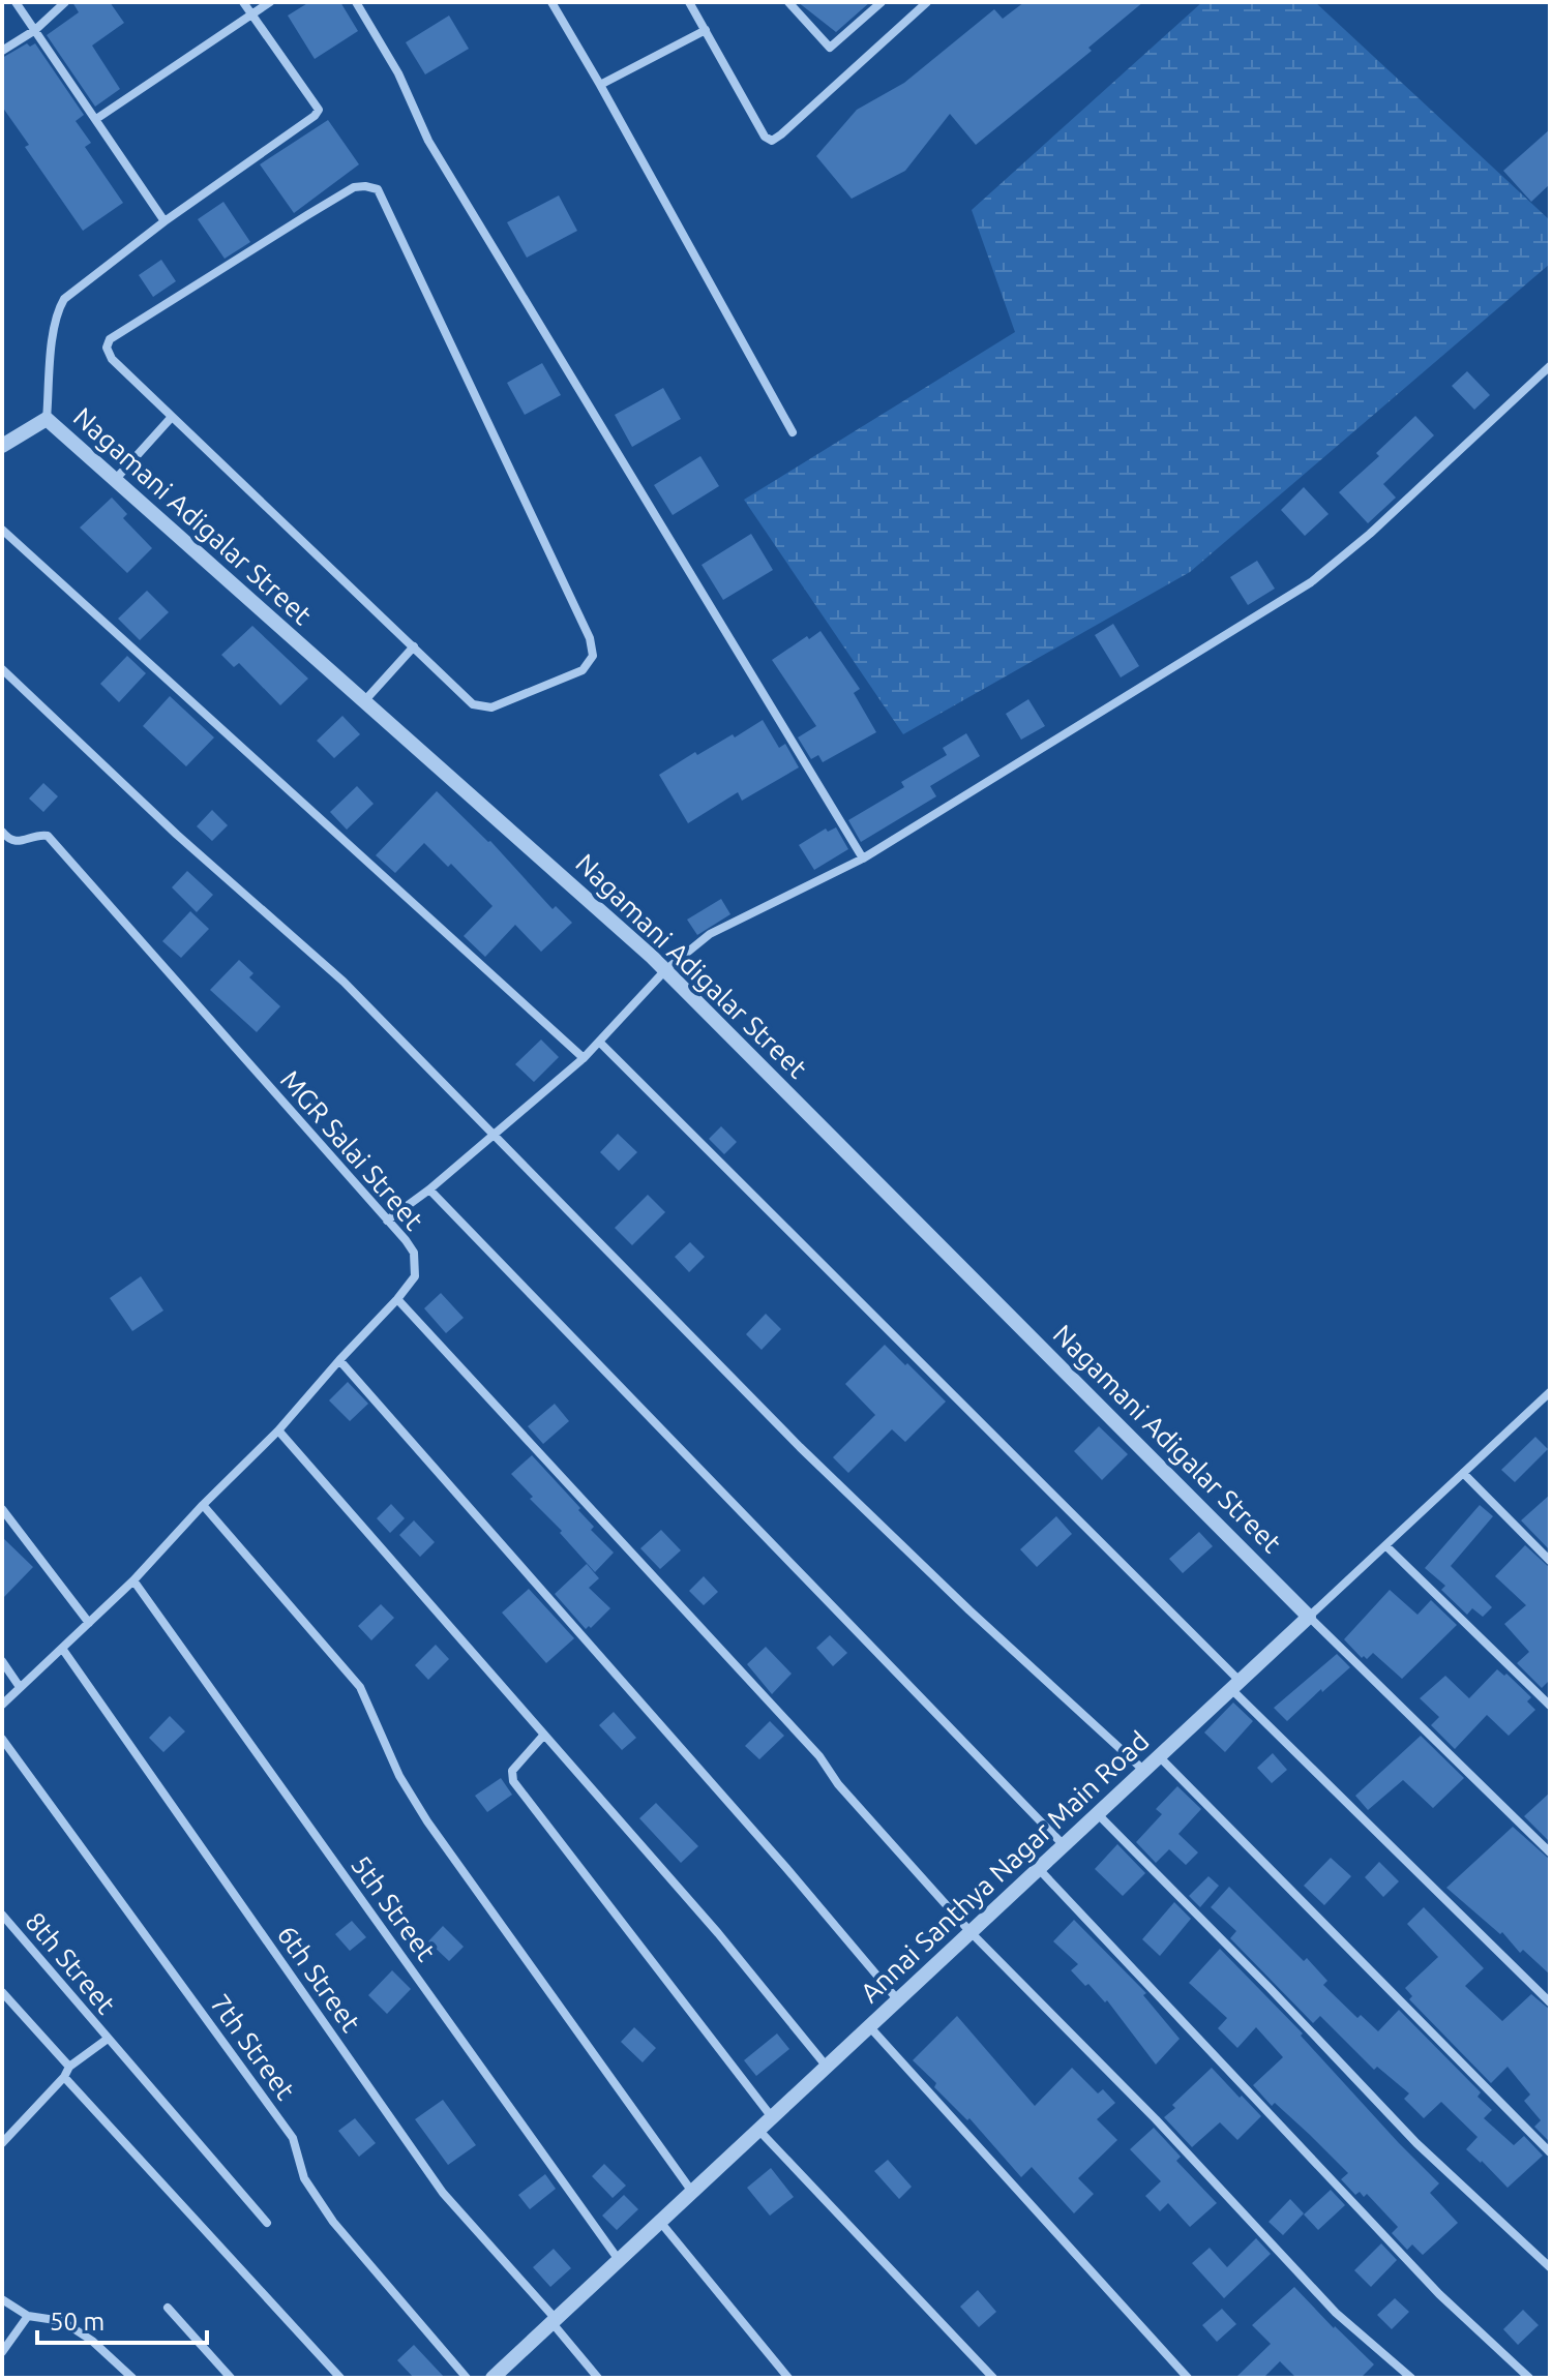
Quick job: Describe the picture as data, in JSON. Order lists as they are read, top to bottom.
{
  "streets": {
    "street": [
      "Nagamani Adigalar Street",
      "MGR Salai Street",
      "Annai Santhya Nagar Main Road",
      "5th Street",
      "8th Street",
      "6th Street",
      "7th Street"
    ]
  },
  "crossings": [
    ["Nagamani Adigalar Street", "Annai Santhya Nagar Main Road"],
    ["MGR Salai Street", "5th Street"],
    ["MGR Salai Street", "6th Street"],
    ["Annai Santhya Nagar Main Road", "5th Street"],
    ["Annai Santhya Nagar Main Road", "6th Street"]
  ],
  "scale_bar": "50 m"
}
